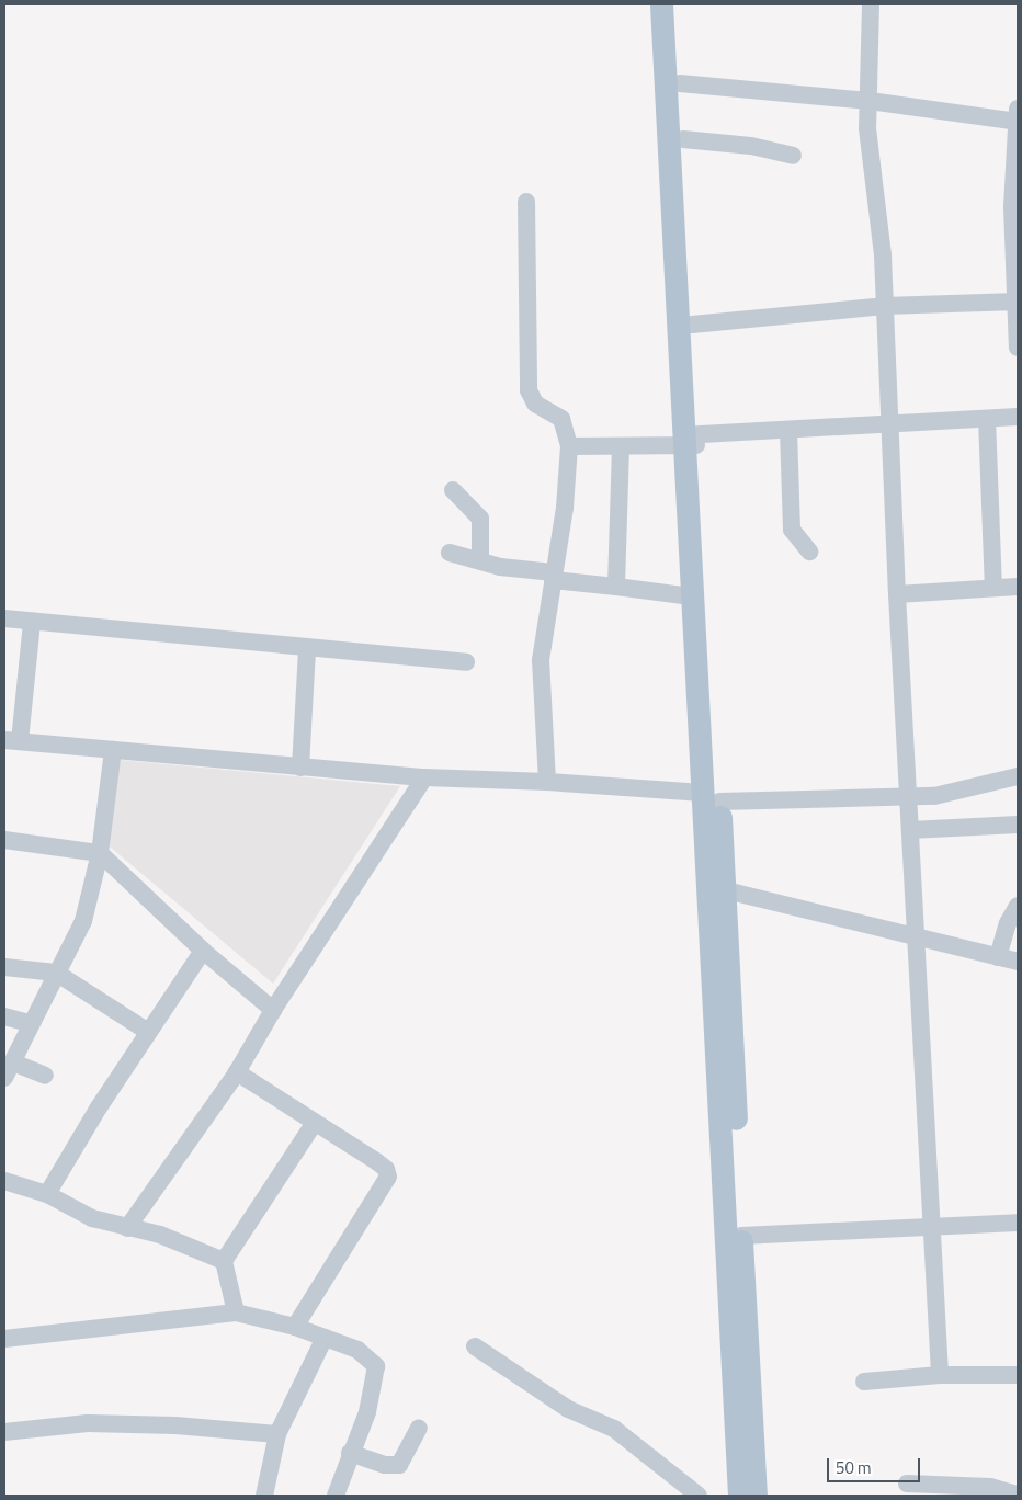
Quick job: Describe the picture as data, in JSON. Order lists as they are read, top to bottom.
{
  "scale_bar": "50 m"
}
